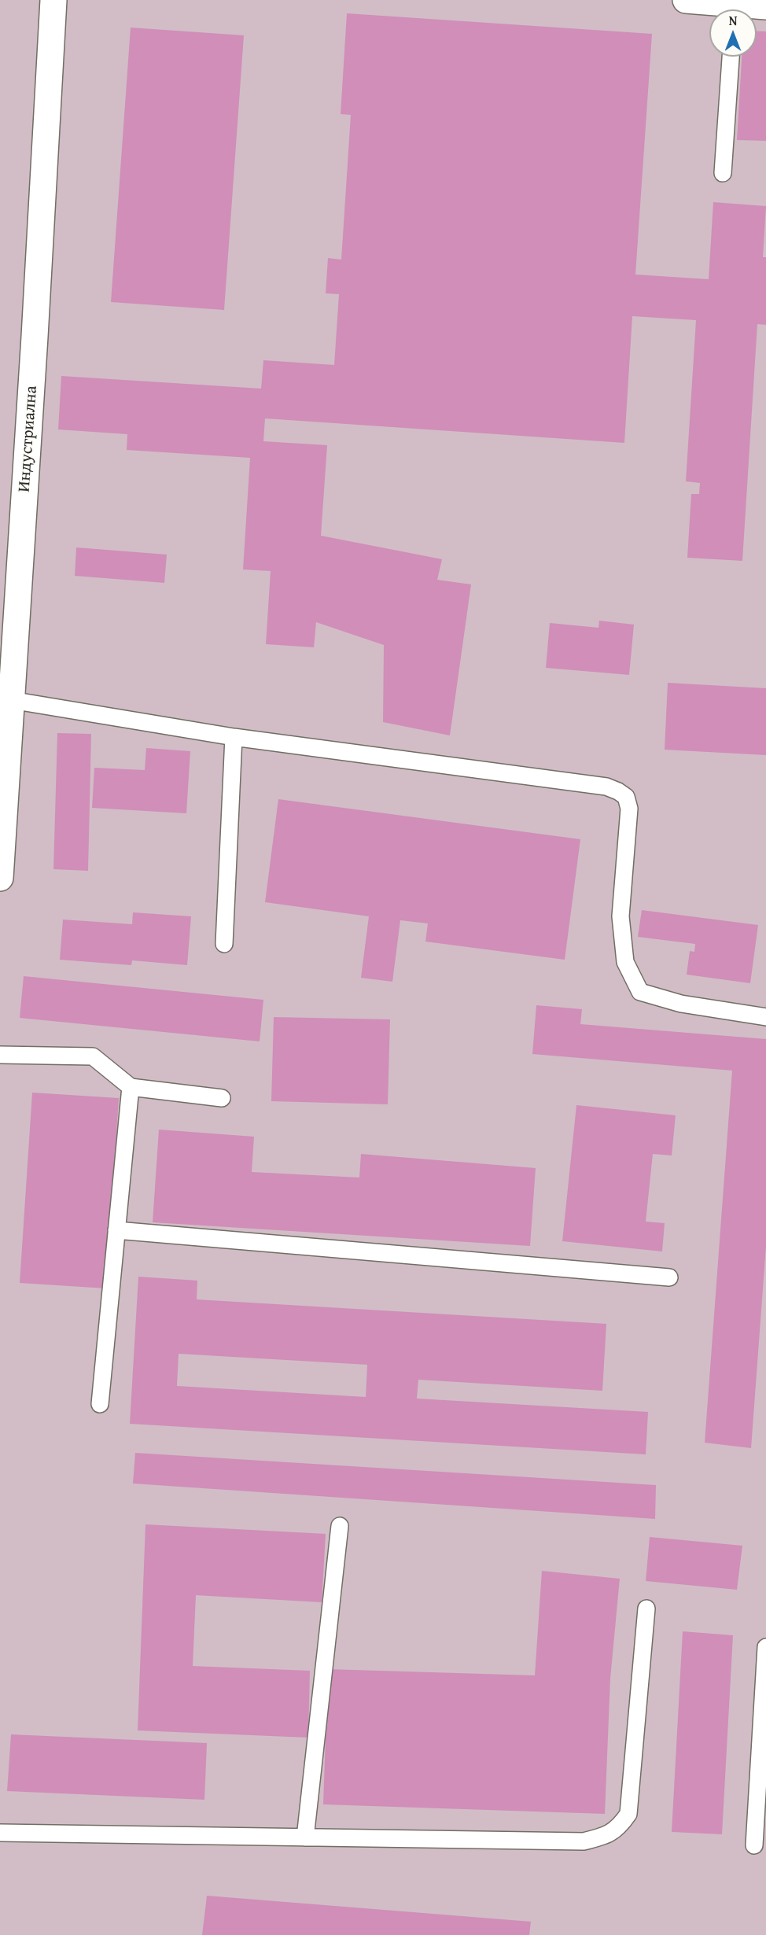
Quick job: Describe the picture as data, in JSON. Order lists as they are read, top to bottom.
{
  "streets": {
    "street": ["Индустриална"]
  },
  "north": "top"
}
